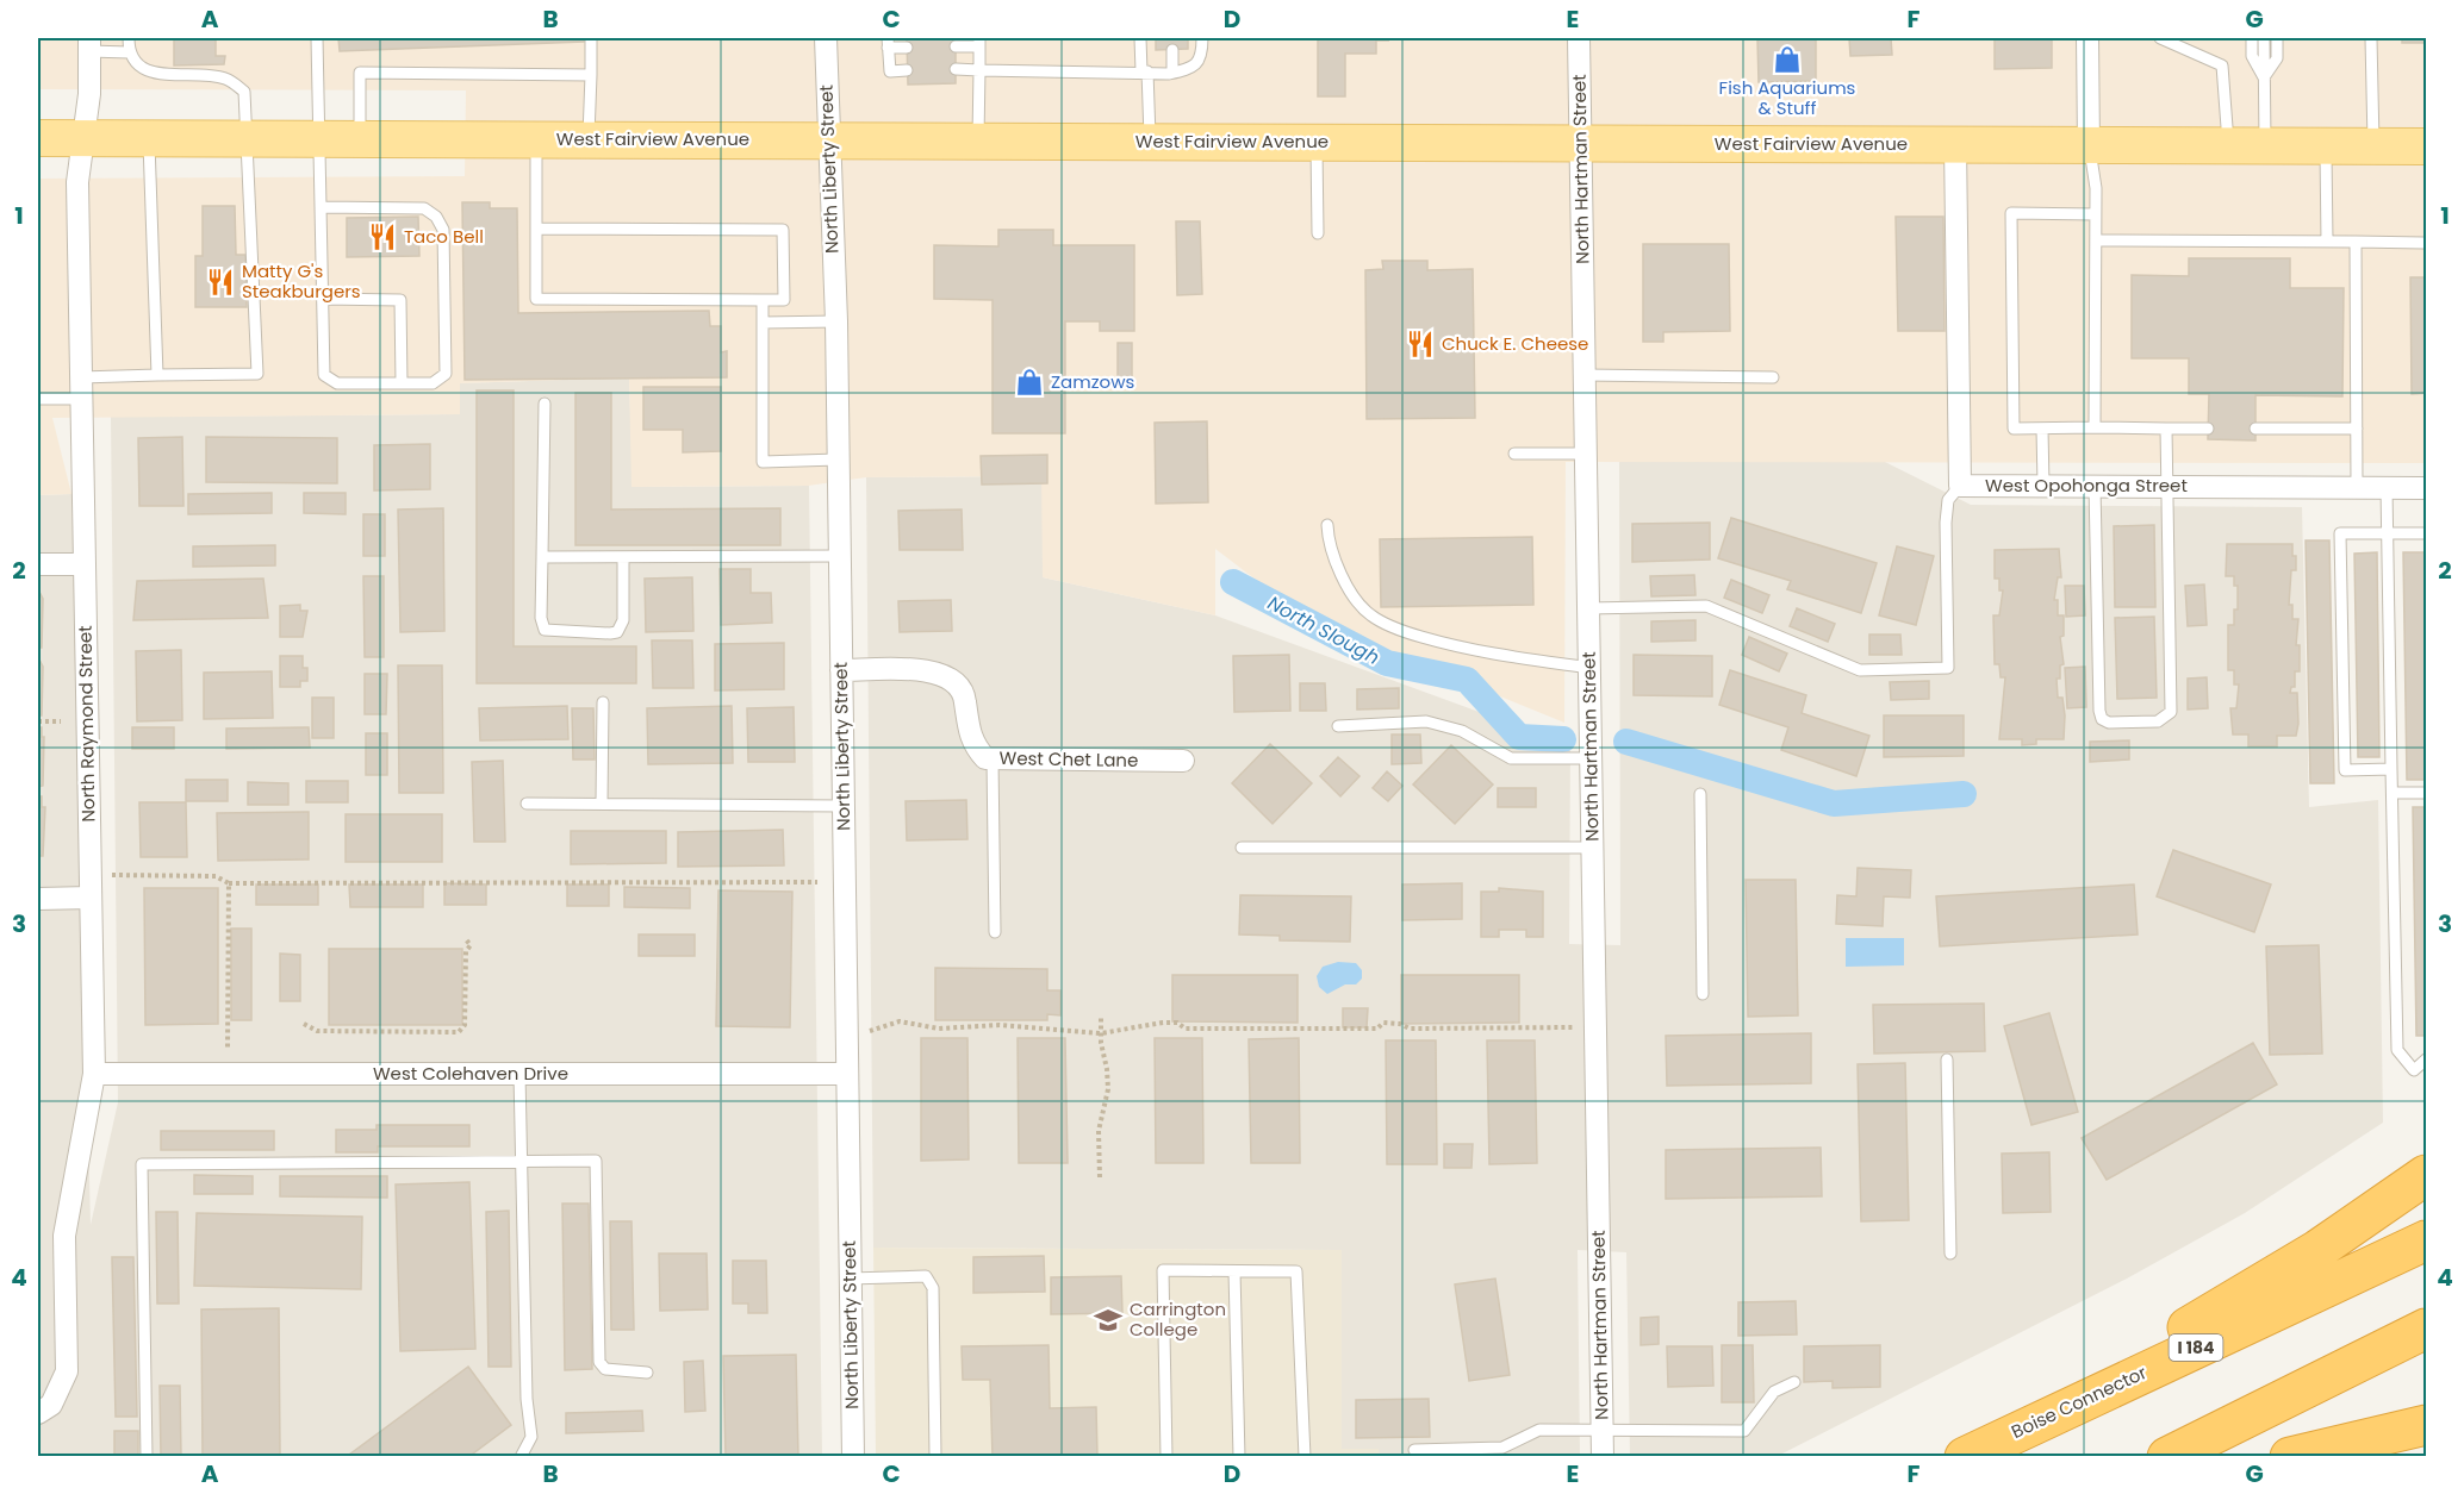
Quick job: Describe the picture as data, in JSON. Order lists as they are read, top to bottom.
{
  "streets": {
    "highway": ["I 184", "Boise Connector"],
    "main road": ["West Fairview Avenue"],
    "street": [
      "North Liberty Street",
      "North Hartman Street",
      "West Opohonga Street",
      "North Raymond Street",
      "West Chet Lane",
      "West Colehaven Drive"
    ]
  },
  "crossings": [
    ["West Fairview Avenue", "North Liberty Street"],
    ["West Fairview Avenue", "North Hartman Street"],
    ["West Fairview Avenue", "West Opohonga Street"],
    ["West Fairview Avenue", "North Raymond Street"],
    ["North Liberty Street", "West Chet Lane"],
    ["North Liberty Street", "West Colehaven Drive"],
    ["North Raymond Street", "West Colehaven Drive"]
  ],
  "water": ["North Slough"],
  "places": {
    "shop": ["Fish Aquariums & Stuff", "Zamzows"],
    "restaurant": ["Taco Bell", "Matty G's Steakburgers", "Chuck E. Cheese"],
    "school or university": ["Carrington College"]
  },
  "grid": {
    "columns": [
      "A",
      "B",
      "C",
      "D",
      "E",
      "F",
      "G"
    ],
    "rows": [
      "1",
      "2",
      "3",
      "4"
    ]
  }
}
